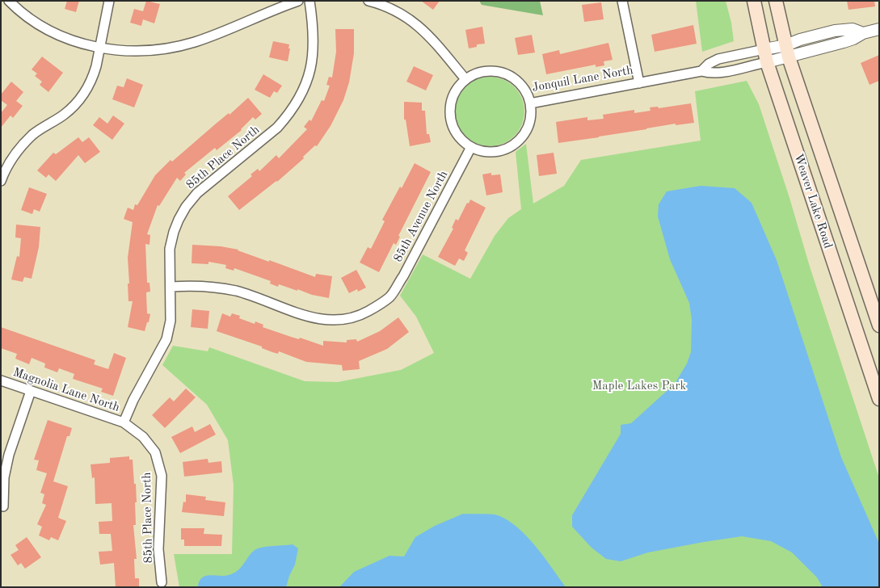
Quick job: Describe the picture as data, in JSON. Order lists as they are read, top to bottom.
{
  "streets": {
    "main road": ["Weaver Lake Road"],
    "street": [
      "Jonquil Lane North",
      "85th Place North",
      "85th Avenue North",
      "Magnolia Lane North"
    ]
  },
  "crossings": [
    ["Jonquil Lane North", "Weaver Lake Road"],
    ["Jonquil Lane North", "85th Avenue North"],
    ["85th Place North", "85th Avenue North"],
    ["85th Place North", "Magnolia Lane North"]
  ],
  "parks": ["Maple Lakes Park"]
}
